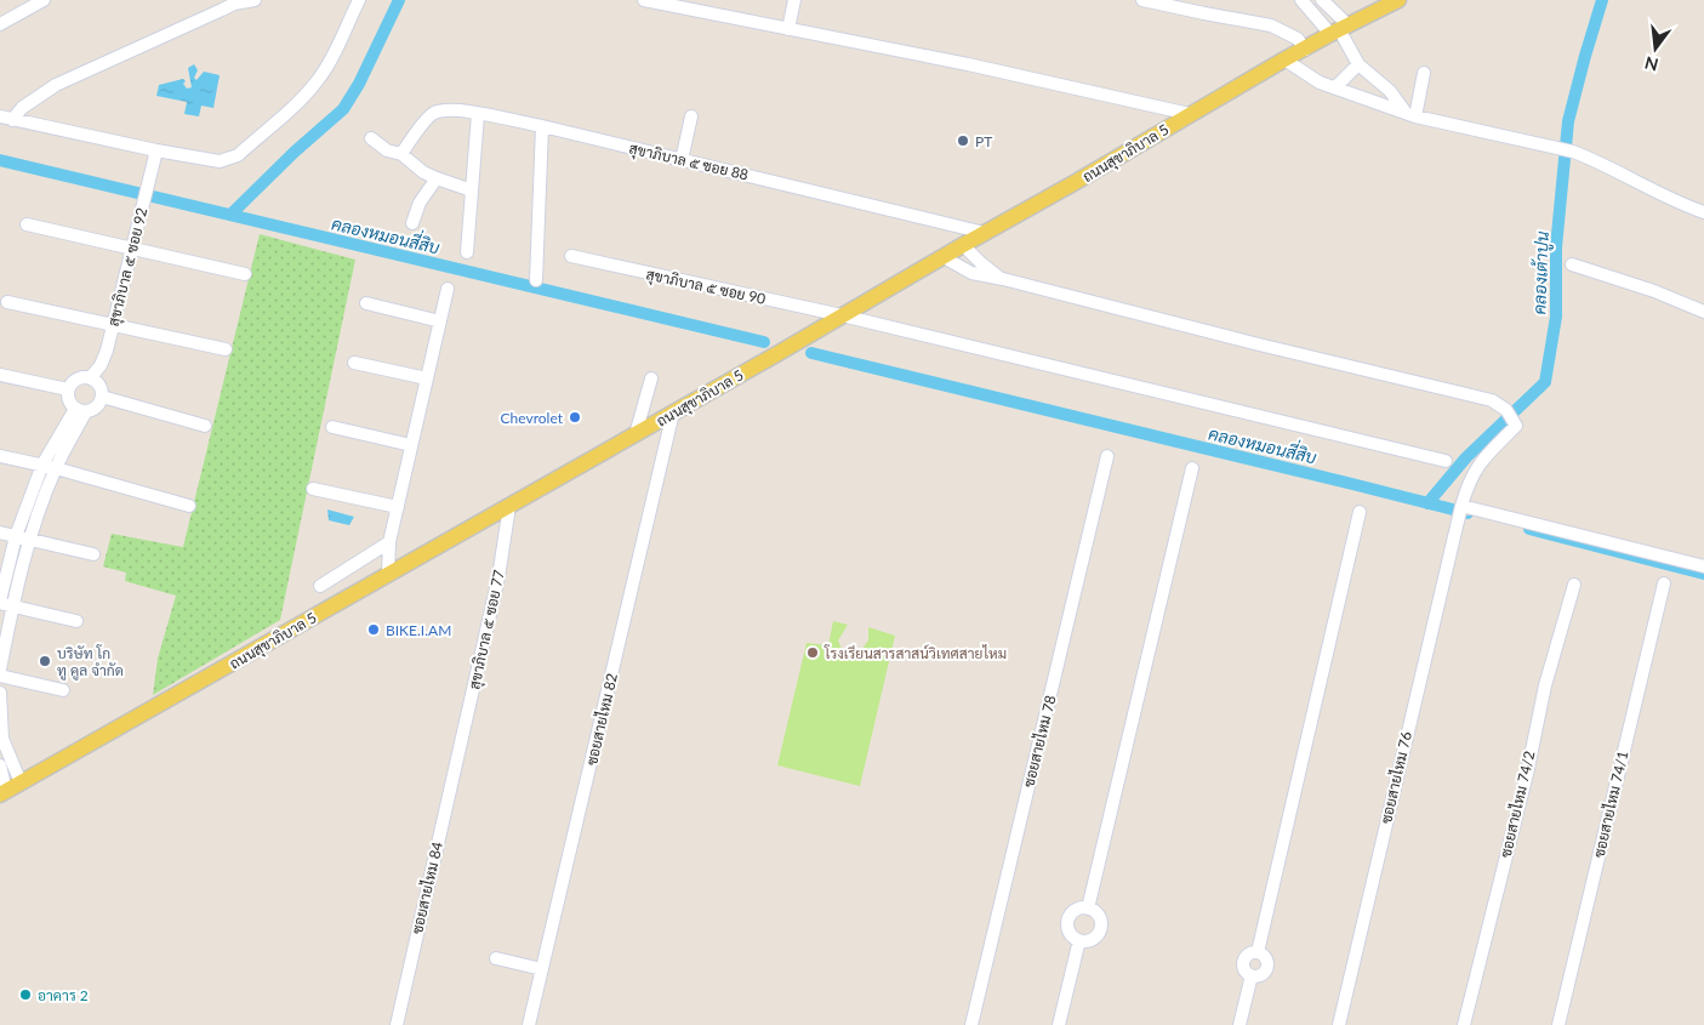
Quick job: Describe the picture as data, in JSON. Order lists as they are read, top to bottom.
{
  "streets": {
    "main road": ["ถนนสุขาภิบาล 5"],
    "street": [
      "สุขาภิบาล ๕ ซอย 88",
      "สุขาภิบาล ๕ ซอย 92",
      "สุขาภิบาล ๕ ซอย 90",
      "สุขาภิบาล ๕ ซอย 77",
      "ซอยสายไหม 82",
      "ซอยสายไหม 78",
      "ซอยสายไหม 76",
      "ซอยสายไหม 74/2",
      "ซอยสายไหม 74/1",
      "ซอยสายไหม 84"
    ]
  },
  "crossings": [
    ["ถนนสุขาภิบาล 5", "สุขาภิบาล ๕ ซอย 88"],
    ["ถนนสุขาภิบาล 5", "สุขาภิบาล ๕ ซอย 90"],
    ["ถนนสุขาภิบาล 5", "สุขาภิบาล ๕ ซอย 77"],
    ["ถนนสุขาภิบาล 5", "ซอยสายไหม 82"],
    ["สุขาภิบาล ๕ ซอย 77", "ซอยสายไหม 84"]
  ],
  "water": ["คลองหมอนสี่สิบ", "คลองเต้าปูน"],
  "places": [
    "PT",
    "Chevrolet",
    "BIKE.I.AM",
    "โรงเรียนสารสาสน์วิเทศสายไหม",
    "บริษัท โก ทู คูล จำกัด",
    "อาคาร 2"
  ],
  "north": "bottom"
}
